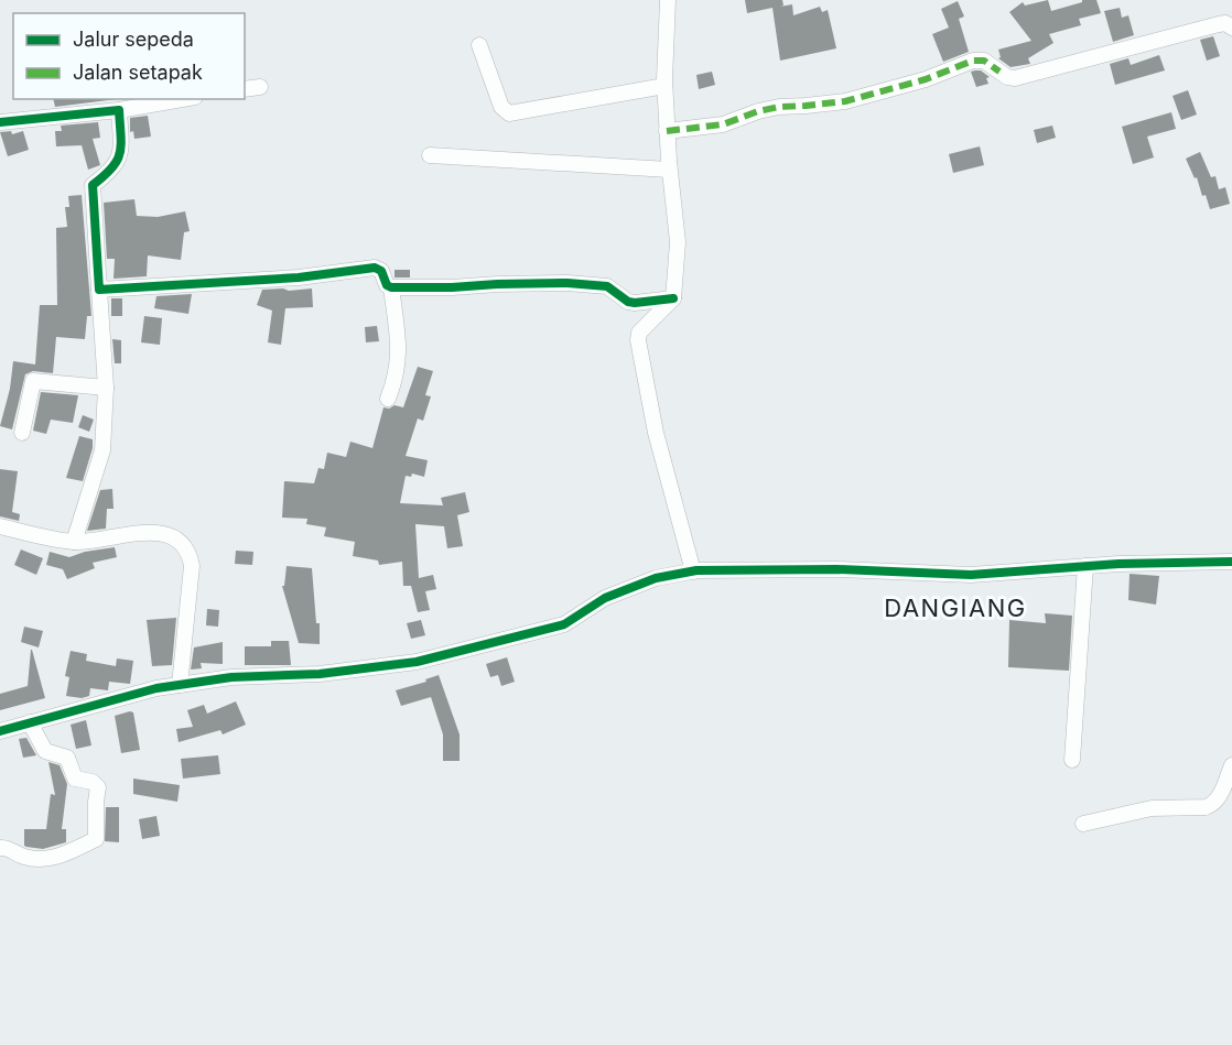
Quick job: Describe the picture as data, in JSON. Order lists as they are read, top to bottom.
{
  "districts": ["DANGIANG"],
  "legend": ["Jalur sepeda", "Jalan setapak"]
}
